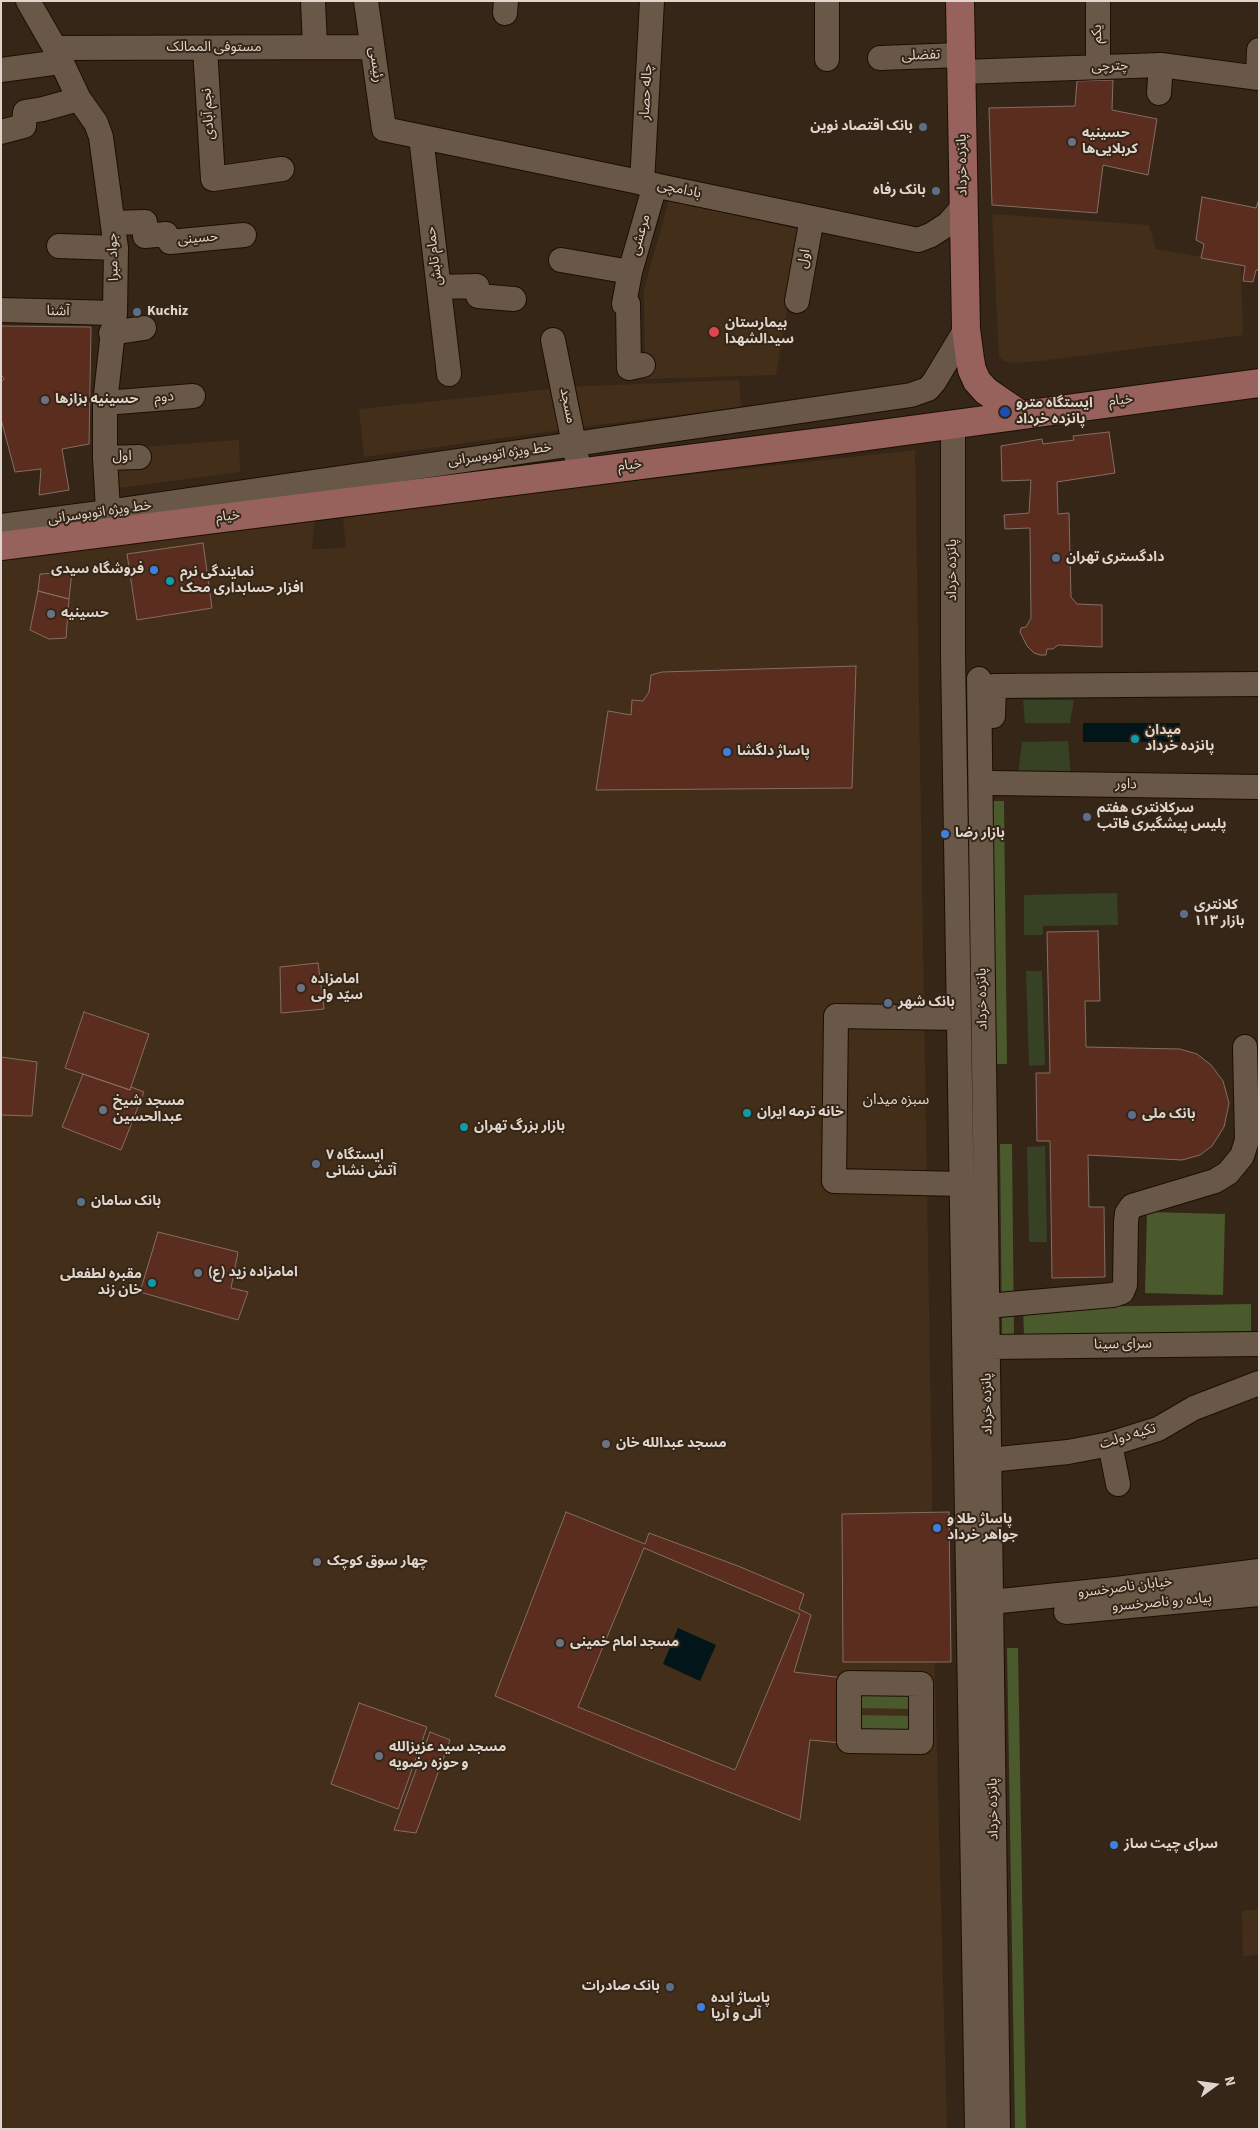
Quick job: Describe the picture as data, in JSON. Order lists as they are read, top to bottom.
{
  "streets": {
    "main road": ["پانزده خرداد", "خیام"],
    "street": [
      "یکم",
      "مستوفی الممالک",
      "تفضلی",
      "رئیسی",
      "چترچی",
      "چاله حصار",
      "نجم آبادی",
      "بادامچی",
      "مرعشی",
      "حسینی",
      "حمام تابش",
      "جواد مبرا",
      "اول",
      "آشنا",
      "دوم",
      "مسجد",
      "خط ویژه اتوبوسرانی",
      "داور",
      "سرای سینا",
      "تکیه دولت",
      "خیابان ناصرخسرو",
      "پیاده رو ناصرخسرو"
    ]
  },
  "crossings": [
    ["یکم", "چترچی"],
    ["مستوفی الممالک", "رئیسی"],
    ["مستوفی الممالک", "نجم آبادی"],
    ["مستوفی الممالک", "جواد مبرا"],
    ["تفضلی", "چترچی"],
    ["تفضلی", "پانزده خرداد"],
    ["رئیسی", "بادامچی"],
    ["چترچی", "پانزده خرداد"],
    ["چاله حصار", "بادامچی"],
    ["چاله حصار", "مرعشی"],
    ["پانزده خرداد", "بادامچی"],
    ["پانزده خرداد", "خیام"],
    ["پانزده خرداد", "خط ویژه اتوبوسرانی"],
    ["پانزده خرداد", "داور"],
    ["پانزده خرداد", "سرای سینا"],
    ["پانزده خرداد", "تکیه دولت"],
    ["پانزده خرداد", "خیابان ناصرخسرو"],
    ["بادامچی", "مرعشی"],
    ["بادامچی", "حمام تابش"],
    ["بادامچی", "اول"],
    ["حسینی", "جواد مبرا"],
    ["جواد مبرا", "اول"],
    ["جواد مبرا", "آشنا"],
    ["جواد مبرا", "دوم"],
    ["جواد مبرا", "خیام"],
    ["جواد مبرا", "خط ویژه اتوبوسرانی"],
    ["خیام", "مسجد"],
    ["خیام", "خط ویژه اتوبوسرانی"],
    ["مسجد", "خط ویژه اتوبوسرانی"]
  ],
  "districts": ["سبزه میدان"],
  "places": [
    "بانک اقتصاد نوین",
    "حسینیه کربلایی‌ها",
    "بانک رفاه",
    "Kuchiz",
    "بیمارستان سیدالشهدا",
    "حسینیه بزازها",
    "ایستگاه مترو پانزده خرداد",
    "دادگستری تهران",
    "فروشگاه سیدی",
    "نمایندگی نرم افزار حسابداری محک",
    "حسینیه",
    "میدان پانزده خرداد",
    "پاساژ دلگشا",
    "سرکلانتری هفتم پلیس پیشگیری فاتب",
    "بازار رضا",
    "کلانتری ۱۱۳ بازار",
    "امامزاده سیّد ولی",
    "بانک شهر",
    "مسجد شیخ عبدالحسین",
    "خانه ترمه ایران",
    "بانک ملی",
    "بازار بزرگ تهران",
    "ایستگاه ۷ آتش نشانی",
    "بانک سامان",
    "امامزاده زید (ع)",
    "مقبره لطفعلی خان زند",
    "مسجد عبدالله خان",
    "پاساژ طلا و جواهر خرداد",
    "چهار سوق کوچک",
    "مسجد امام خمینی",
    "مسجد سید عزیزالله و حوزه رضویه",
    "سرای چیت ساز",
    "بانک صادرات",
    "پاساژ ایده آلی و آریا"
  ],
  "north": "right"
}
